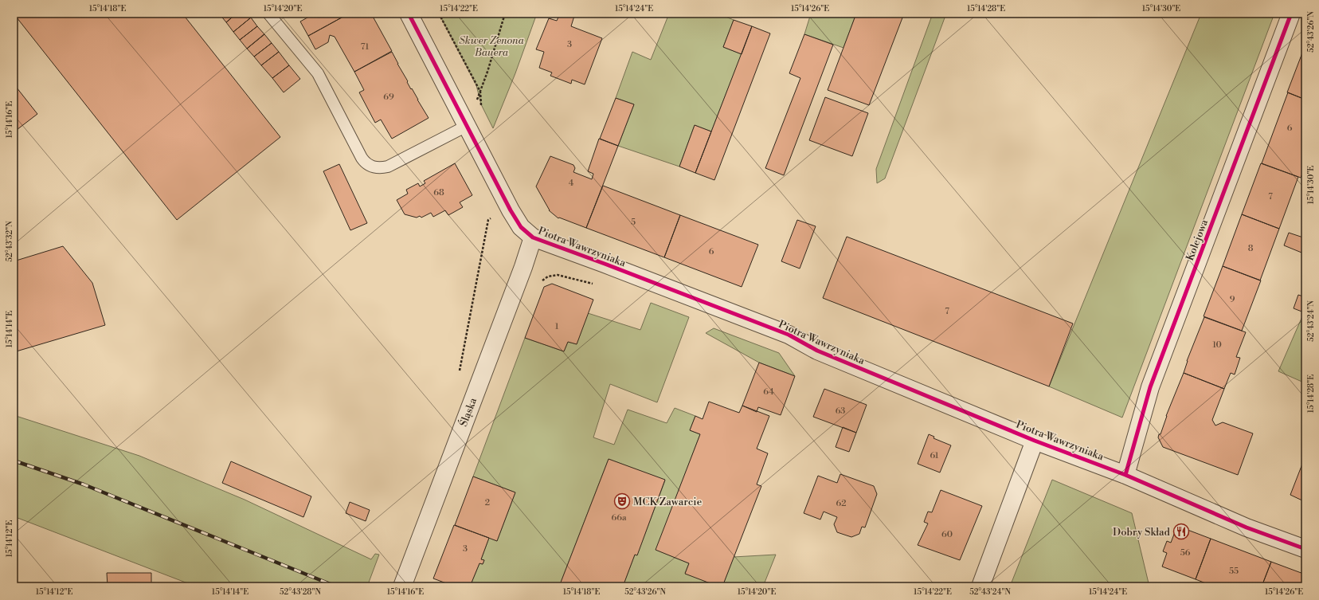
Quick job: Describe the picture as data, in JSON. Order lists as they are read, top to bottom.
{
  "streets": {
    "street": ["Kolejowa", "Piotra Wawrzyniaka", "Śląska"]
  },
  "crossings": [
    ["Kolejowa", "Piotra Wawrzyniaka"],
    ["Piotra Wawrzyniaka", "Śląska"]
  ],
  "parks": ["Skwer Zenona Bauera"],
  "places": {
    "theatre": ["MCK Zawarcie"],
    "restaurant": ["Dobry Skład"]
  },
  "house_numbers": [
    "3",
    "71",
    "69",
    "6",
    "4",
    "68",
    "7",
    "5",
    "8",
    "6",
    "9",
    "7",
    "1",
    "10",
    "64",
    "63",
    "61",
    "2",
    "62",
    "66a",
    "60",
    "3",
    "56",
    "55"
  ],
  "coordinates": [
    "15°14'18\"E",
    "15°14'20\"E",
    "15°14'22\"E",
    "15°14'24\"E",
    "15°14'26\"E",
    "15°14'28\"E",
    "15°14'30\"E",
    "52°43'26\"N",
    "15°14'16\"E",
    "52°43'32\"N",
    "52°43'24\"N",
    "15°14'14\"E",
    "15°14'12\"E",
    "52°43'28\"N"
  ]
}
